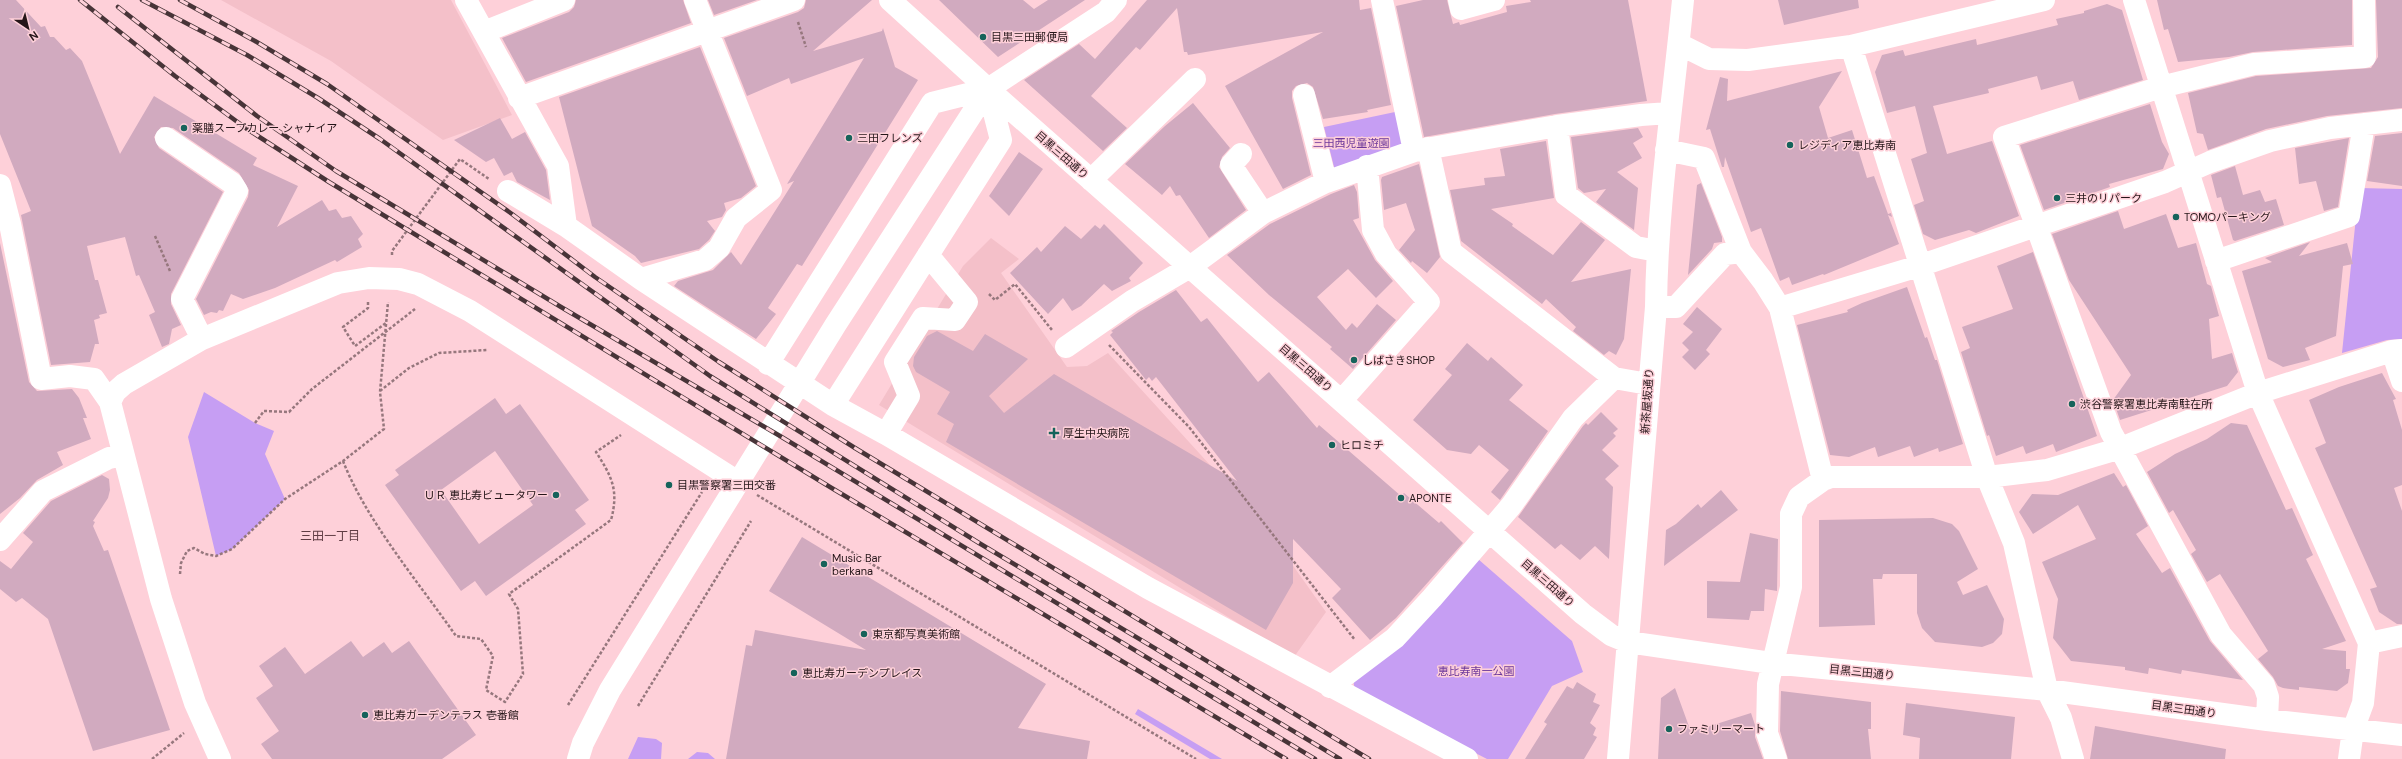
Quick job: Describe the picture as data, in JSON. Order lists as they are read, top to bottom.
{
  "streets": {
    "street": ["目黒三田通り", "新茶屋坂通り"]
  },
  "crossings": [
    ["目黒三田通り", "新茶屋坂通り"]
  ],
  "districts": ["三田一丁目"],
  "parks": ["三田西児童遊園", "恵比寿南一公園"],
  "places": {
    "other": [
      "目黒三田郵便局",
      "薬膳スープカレー シャナイア",
      "三田フレンズ",
      "レジディア恵比寿南",
      "三井のリパーク",
      "TOMOパーキング",
      "しばさきSHOP",
      "渋谷警察署恵比寿南駐在所",
      "ヒロミチ",
      "目黒警察署三田交番",
      "ＵＲ 恵比寿ビュータワー",
      "APONTE",
      "Music Bar berkana",
      "東京都写真美術館",
      "恵比寿ガーデンプレイス",
      "恵比寿ガーデンテラス 壱番館",
      "ファミリーマート"
    ],
    "health": ["厚生中央病院"]
  },
  "north": "bottom right"
}
